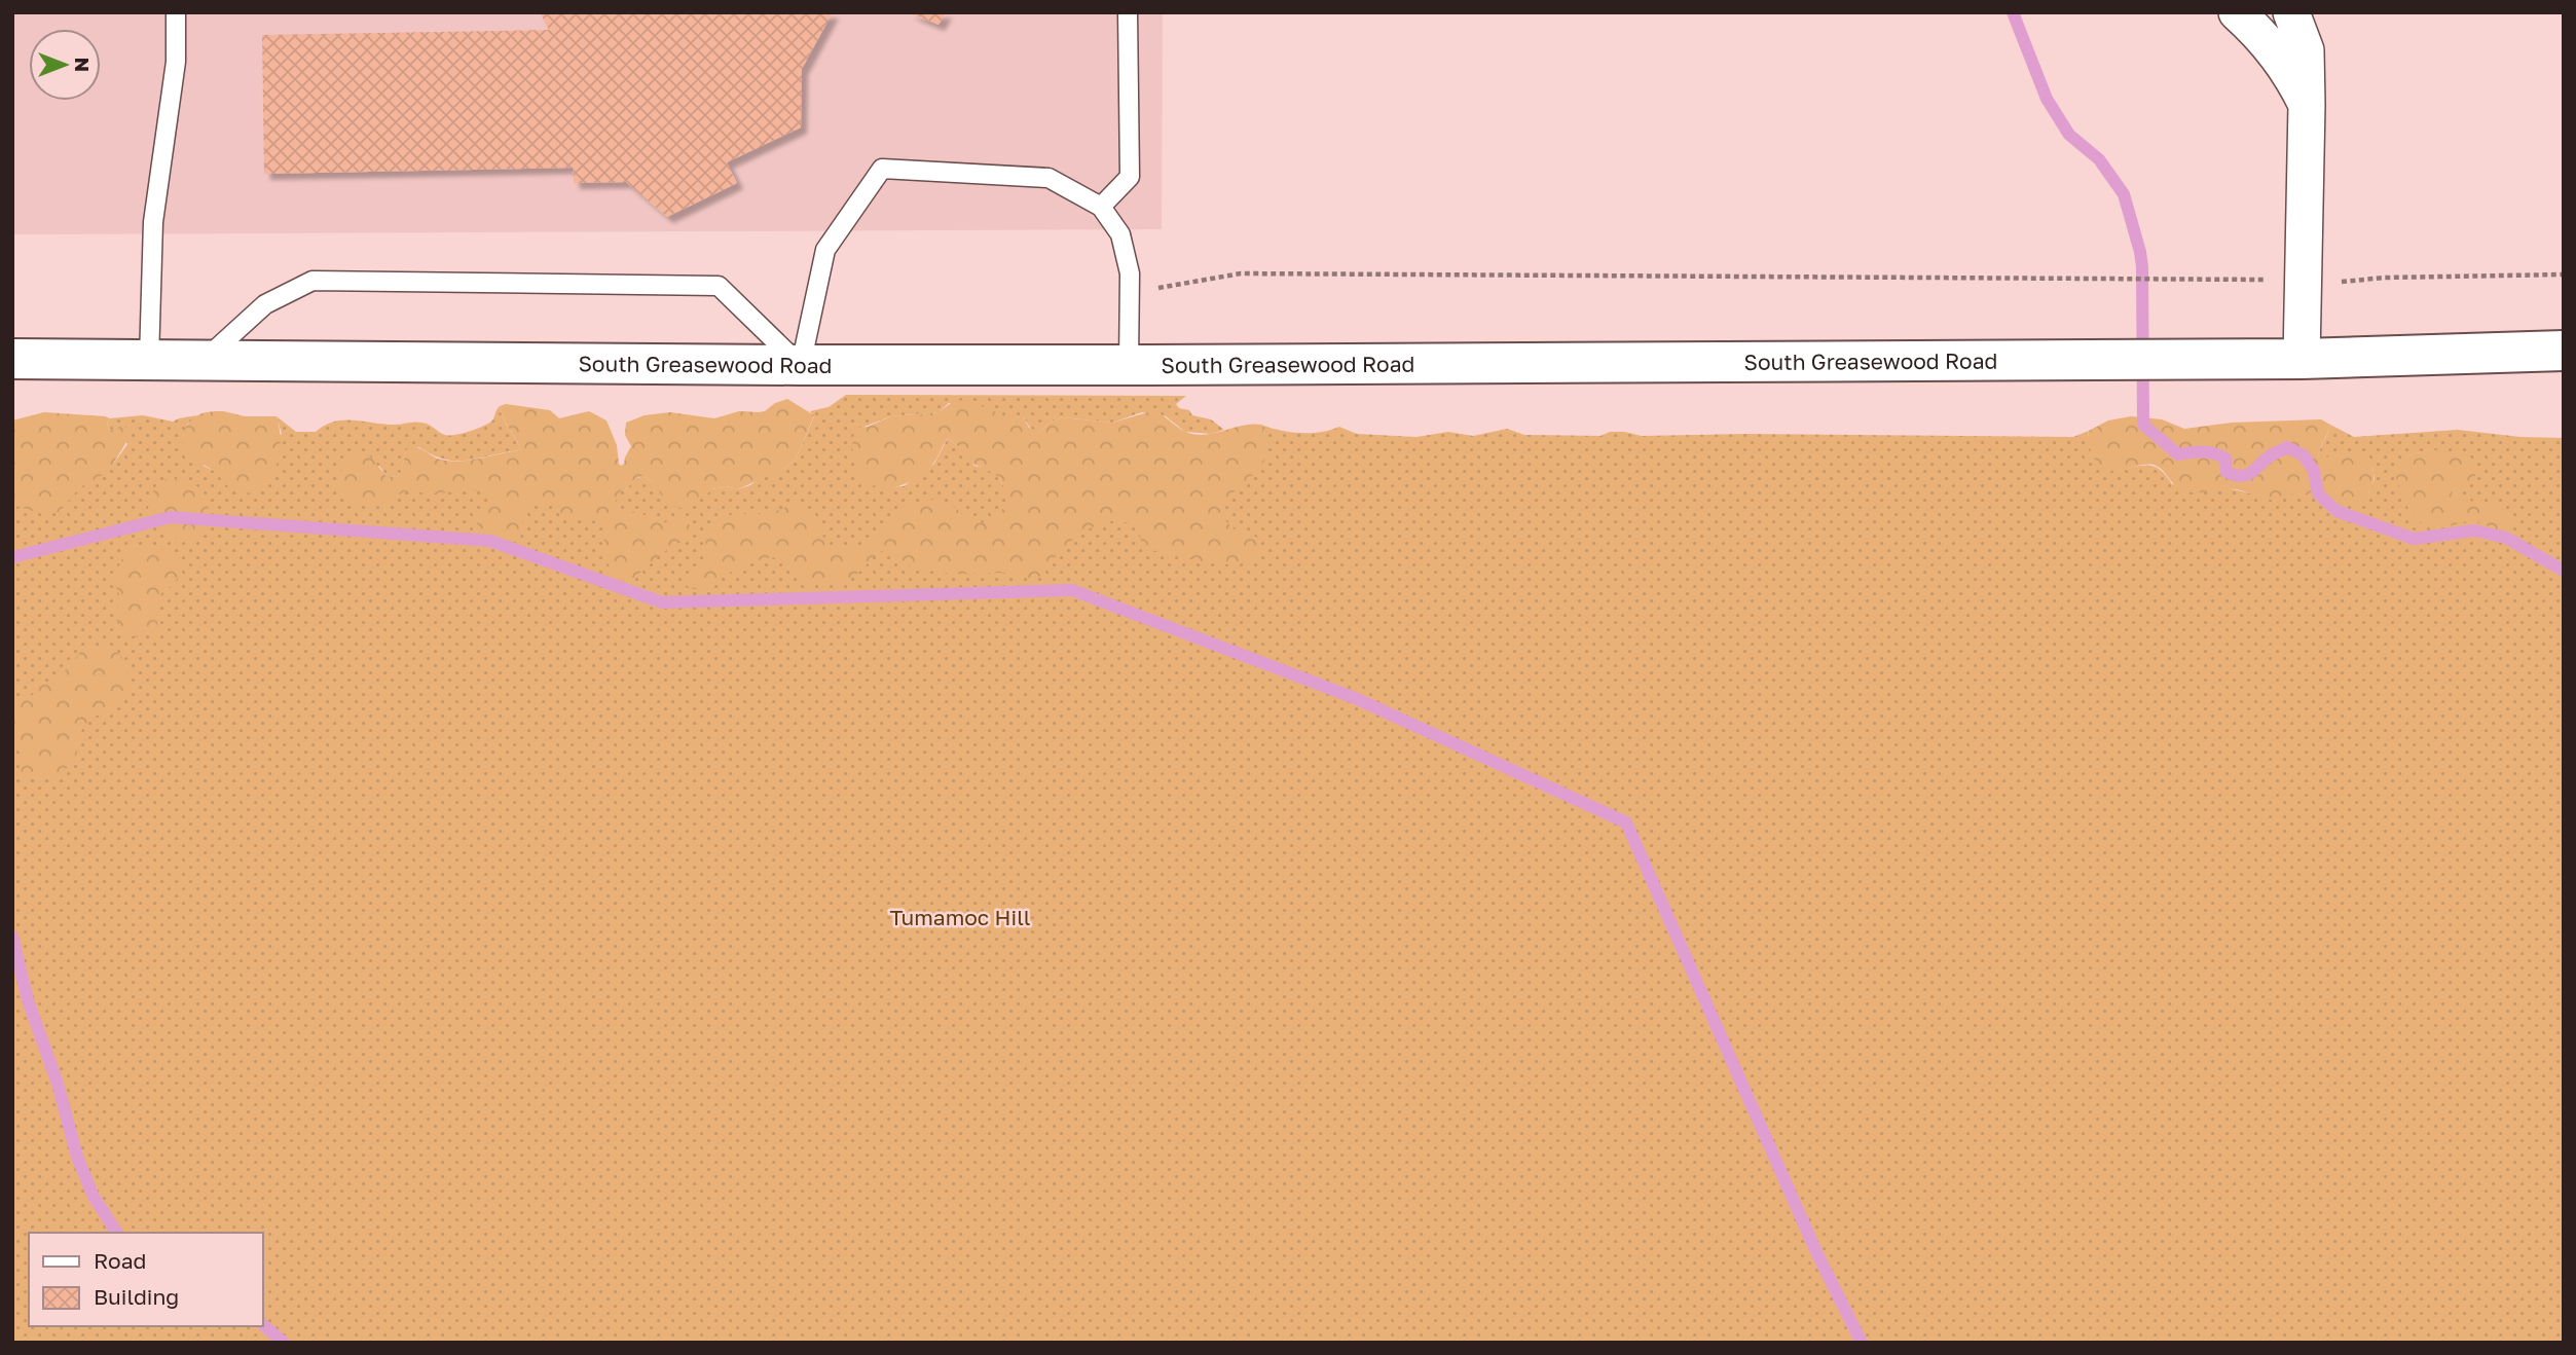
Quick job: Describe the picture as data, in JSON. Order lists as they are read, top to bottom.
{
  "streets": {
    "main road": ["South Greasewood Road"]
  },
  "parks": ["Tumamoc Hill"],
  "legend": ["Road", "Building"],
  "north": "right"
}
